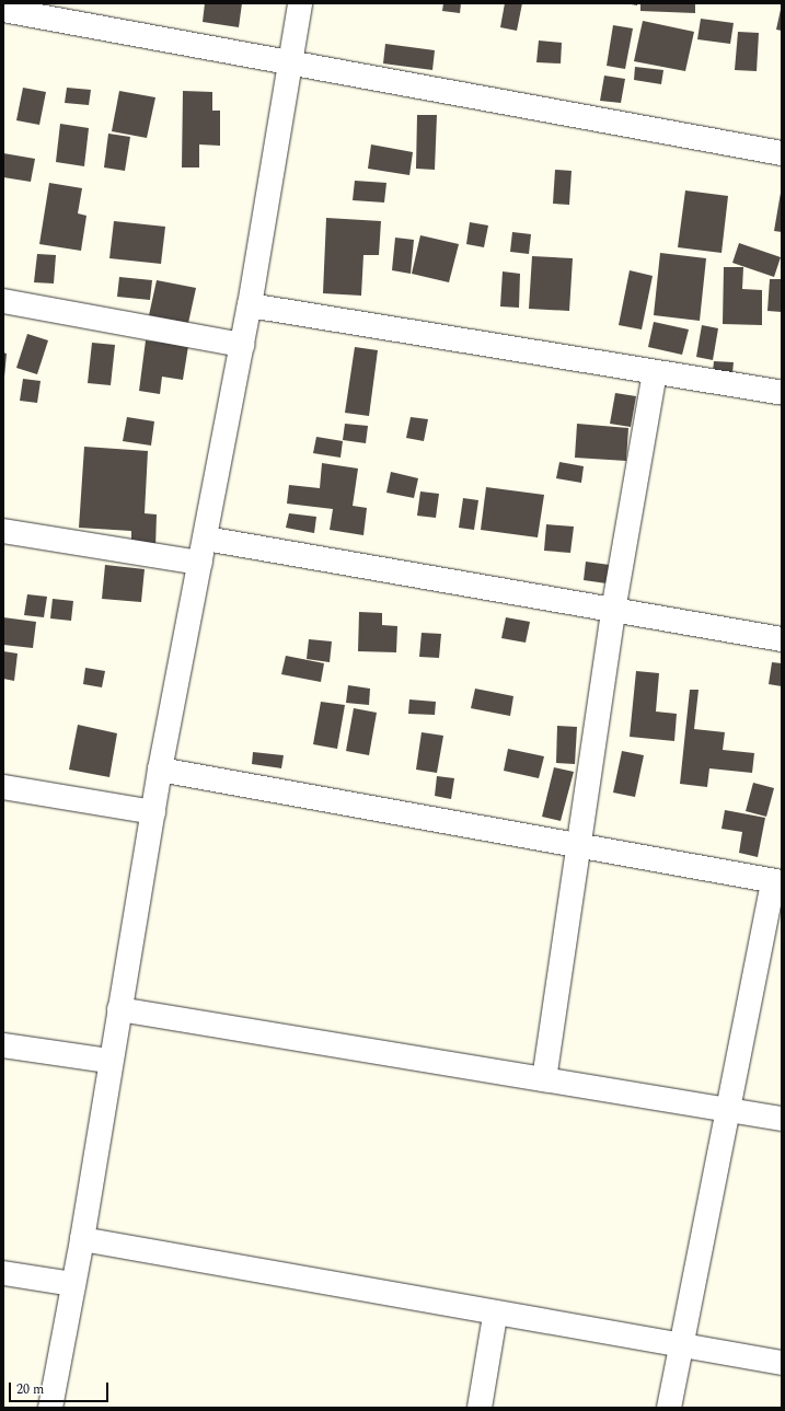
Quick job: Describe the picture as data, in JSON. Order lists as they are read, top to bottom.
{
  "scale_bar": "20 m"
}
